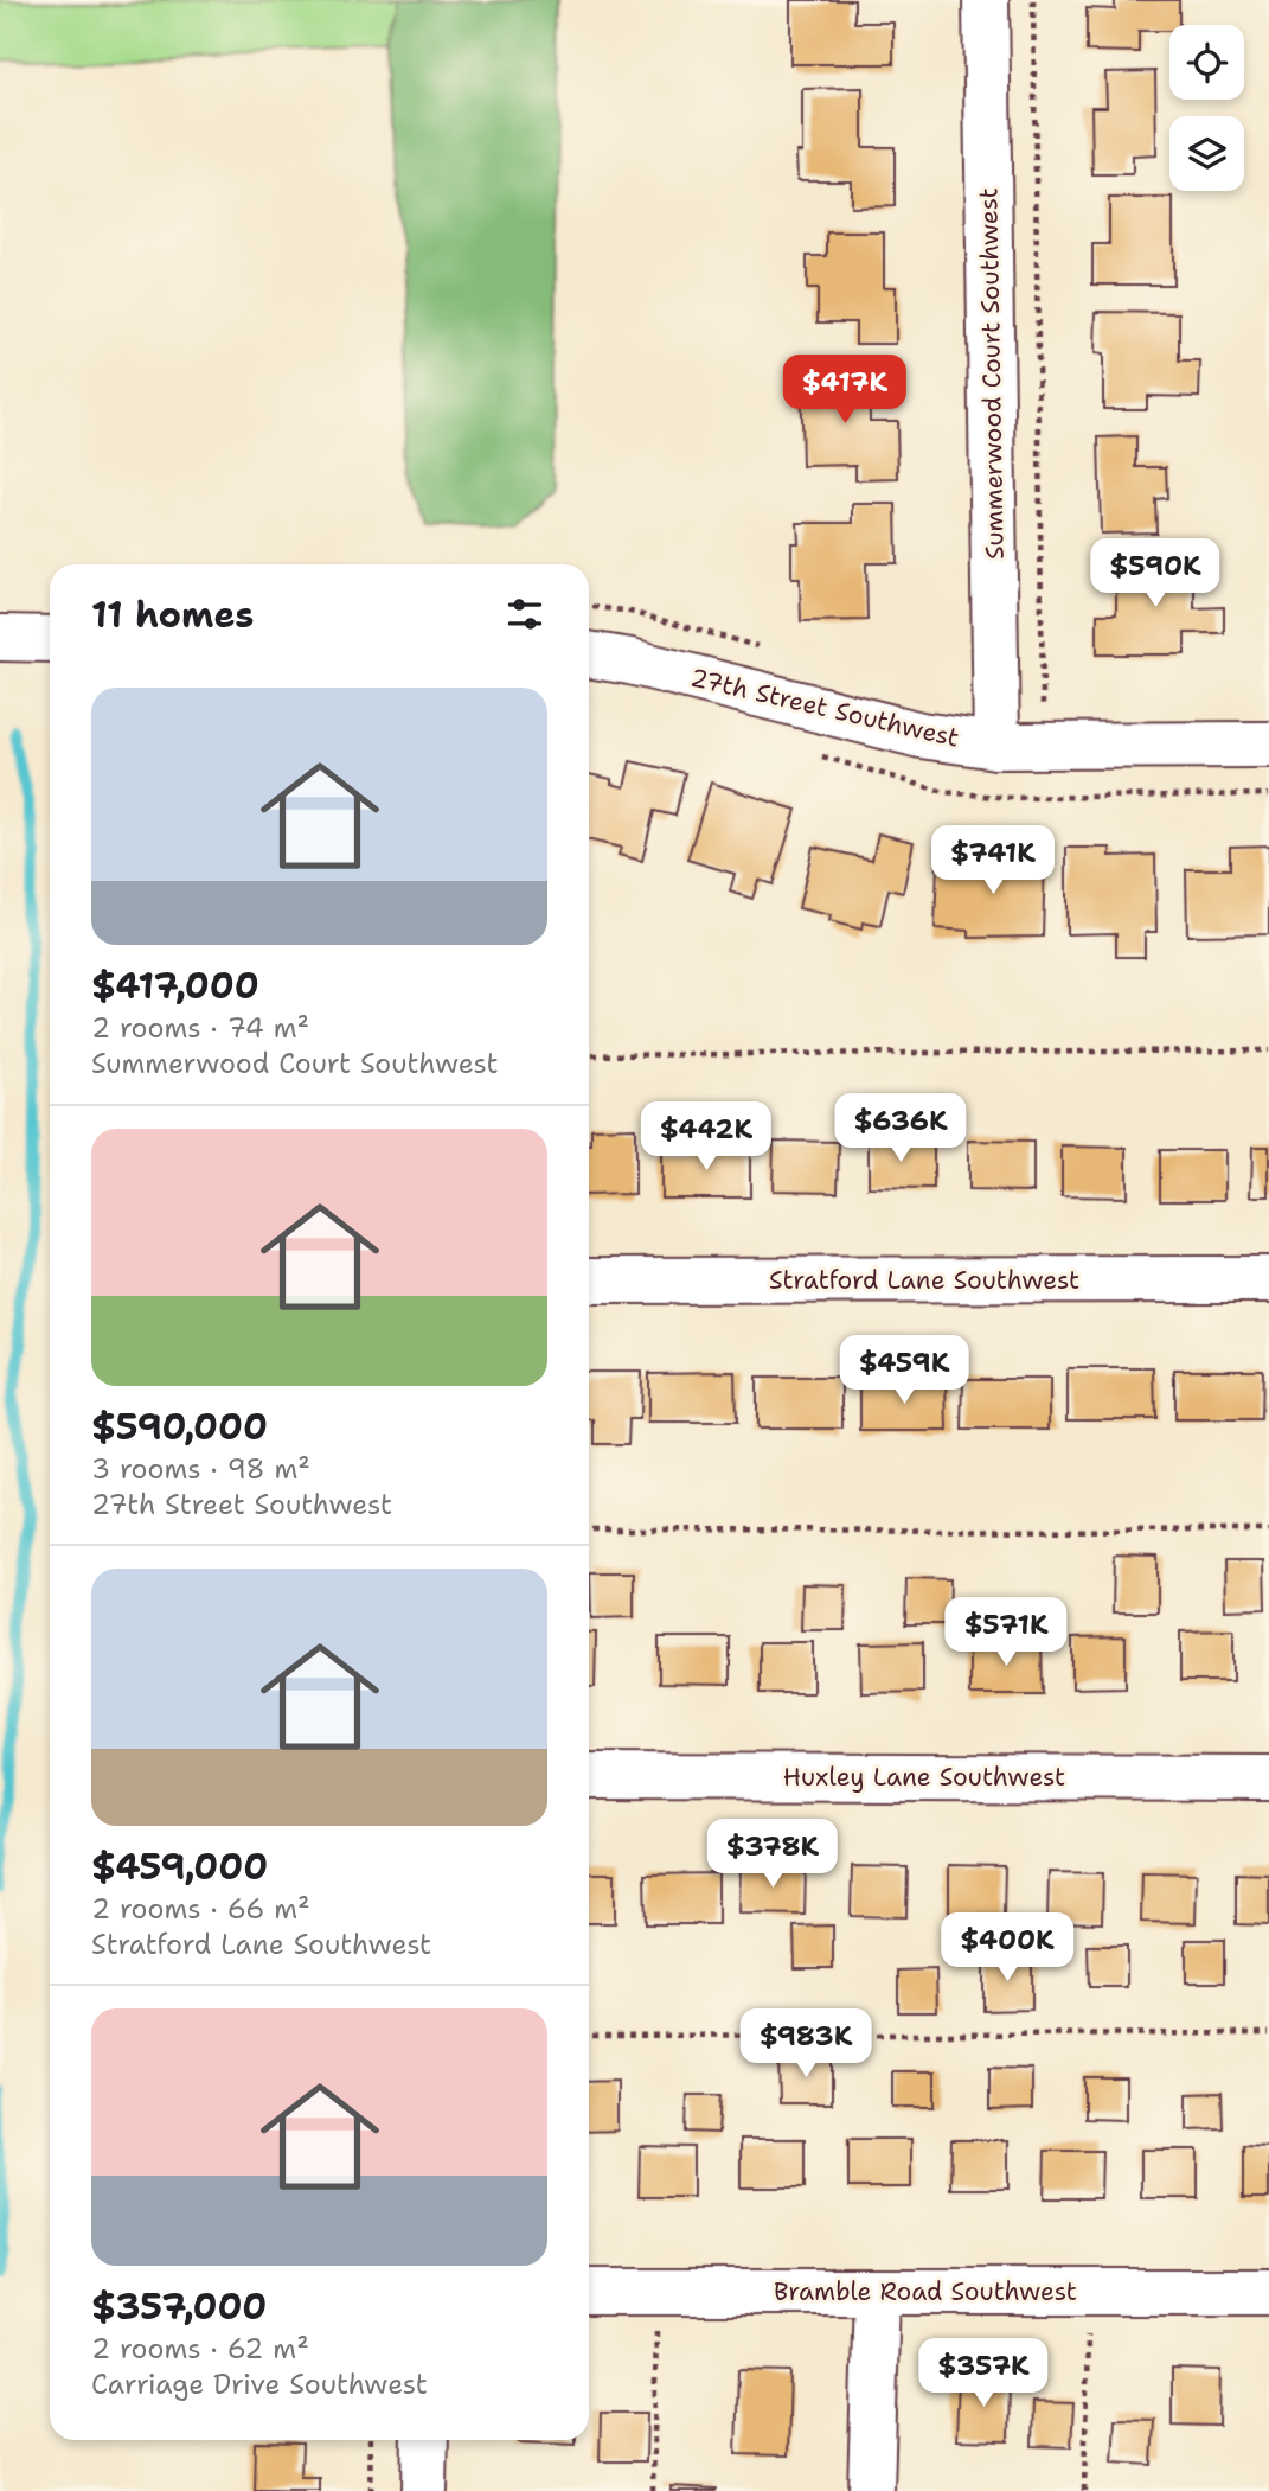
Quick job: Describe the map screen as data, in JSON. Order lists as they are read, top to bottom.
{
  "streets": {
    "street": [
      "Summerwood Court Southwest",
      "27th Street Southwest",
      "Stratford Lane Southwest",
      "Huxley Lane Southwest",
      "Bramble Road Southwest"
    ]
  },
  "crossings": [
    ["Summerwood Court Southwest", "27th Street Southwest"]
  ],
  "page": {
    "price": [
      "$417K",
      "$590K",
      "$741K",
      "$636K",
      "$442K",
      "$459K",
      "$571K",
      "$378K",
      "$400K",
      "$983K",
      "$357K"
    ],
    "heading": "11 homes",
    "list": [
      {
        "name": "$417,000",
        "note": "2 rooms · 74 m² · Summerwood Court Southwest"
      },
      {
        "name": "$590,000",
        "note": "3 rooms · 98 m² · 27th Street Southwest"
      },
      {
        "name": "$459,000",
        "note": "2 rooms · 66 m² · Stratford Lane Southwest"
      },
      {
        "name": "$357,000",
        "note": "2 rooms · 62 m² · Carriage Drive Southwest"
      }
    ]
  }
}
